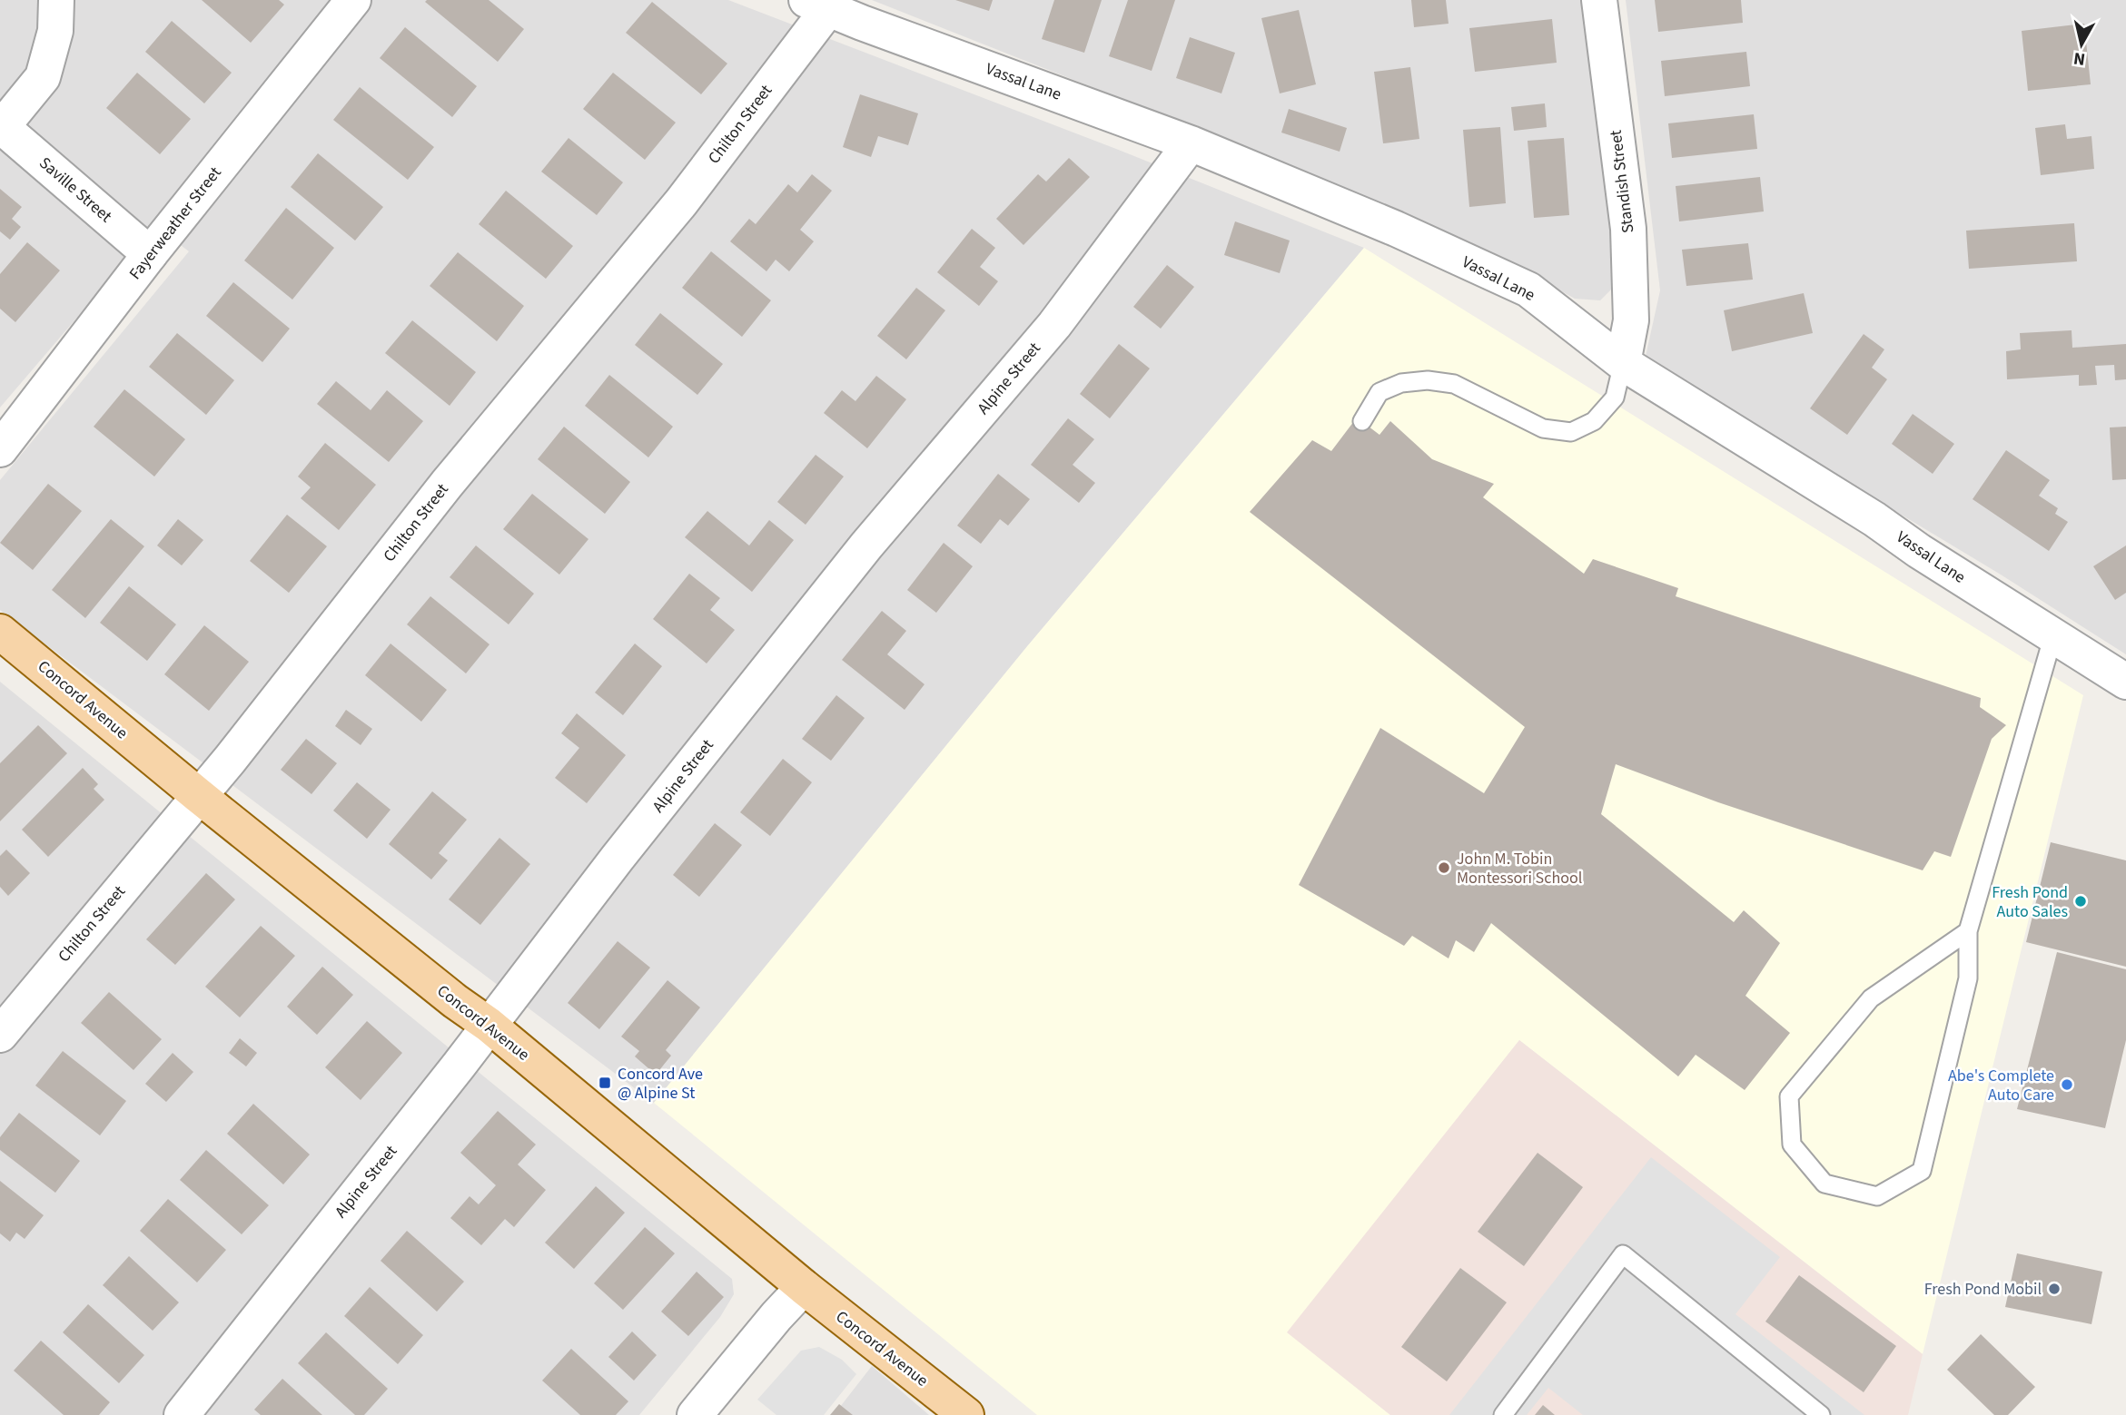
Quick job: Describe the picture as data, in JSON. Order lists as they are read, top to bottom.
{
  "streets": {
    "main road": ["Concord Avenue"],
    "street": [
      "Vassal Lane",
      "Chilton Street",
      "Standish Street",
      "Saville Street",
      "Fayerweather Street",
      "Alpine Street"
    ]
  },
  "crossings": [
    ["Vassal Lane", "Chilton Street"],
    ["Vassal Lane", "Standish Street"],
    ["Vassal Lane", "Alpine Street"],
    ["Chilton Street", "Concord Avenue"],
    ["Saville Street", "Fayerweather Street"],
    ["Alpine Street", "Concord Avenue"]
  ],
  "places": {
    "other": [
      "John M. Tobin Montessori School",
      "Fresh Pond Auto Sales",
      "Abe's Complete Auto Care",
      "Fresh Pond Mobil"
    ],
    "transit": ["Concord Ave @ Alpine St"]
  },
  "north": "bottom"
}
